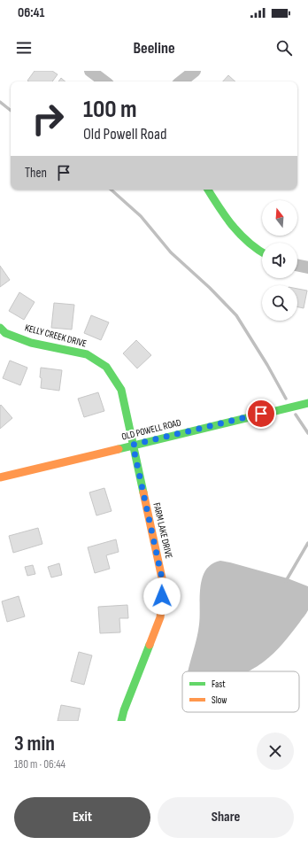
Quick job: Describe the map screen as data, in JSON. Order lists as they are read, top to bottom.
{
  "streets": {
    "street": ["KELLY CREEK DRIVE", "OLD POWELL ROAD", "FARM LAKE DRIVE"]
  },
  "crossings": [
    ["KELLY CREEK DRIVE", "OLD POWELL ROAD"],
    ["KELLY CREEK DRIVE", "FARM LAKE DRIVE"],
    ["OLD POWELL ROAD", "FARM LAKE DRIVE"]
  ],
  "legend": ["Fast", "Slow"],
  "north": "top",
  "page": {
    "status": "06:41",
    "header": "Beeline",
    "turn": ["100 m", "Old Powell Road"],
    "then": "Then",
    "heading": ["3 min", "180 m · 06:44"],
    "buttons": ["Exit", "Share"]
  }
}
